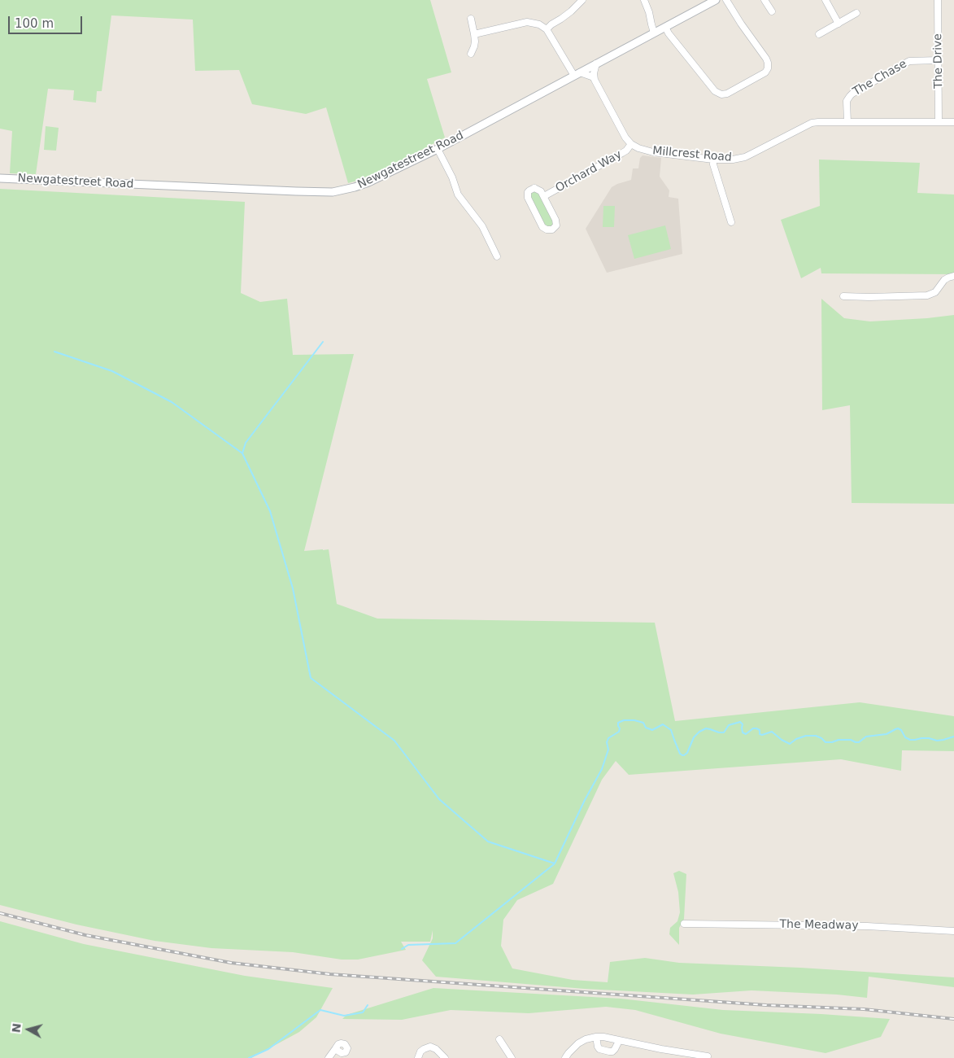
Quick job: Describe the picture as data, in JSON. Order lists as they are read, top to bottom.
{
  "streets": {
    "street": [
      "The Drive",
      "The Chase",
      "Millcrest Road",
      "Newgatestreet Road",
      "Orchard Way",
      "The Meadway"
    ]
  },
  "crossings": [
    ["The Drive", "The Chase"],
    ["The Drive", "Millcrest Road"],
    ["The Chase", "Millcrest Road"],
    ["Millcrest Road", "Orchard Way"]
  ],
  "scale_bar": "100 m",
  "north": "left"
}
